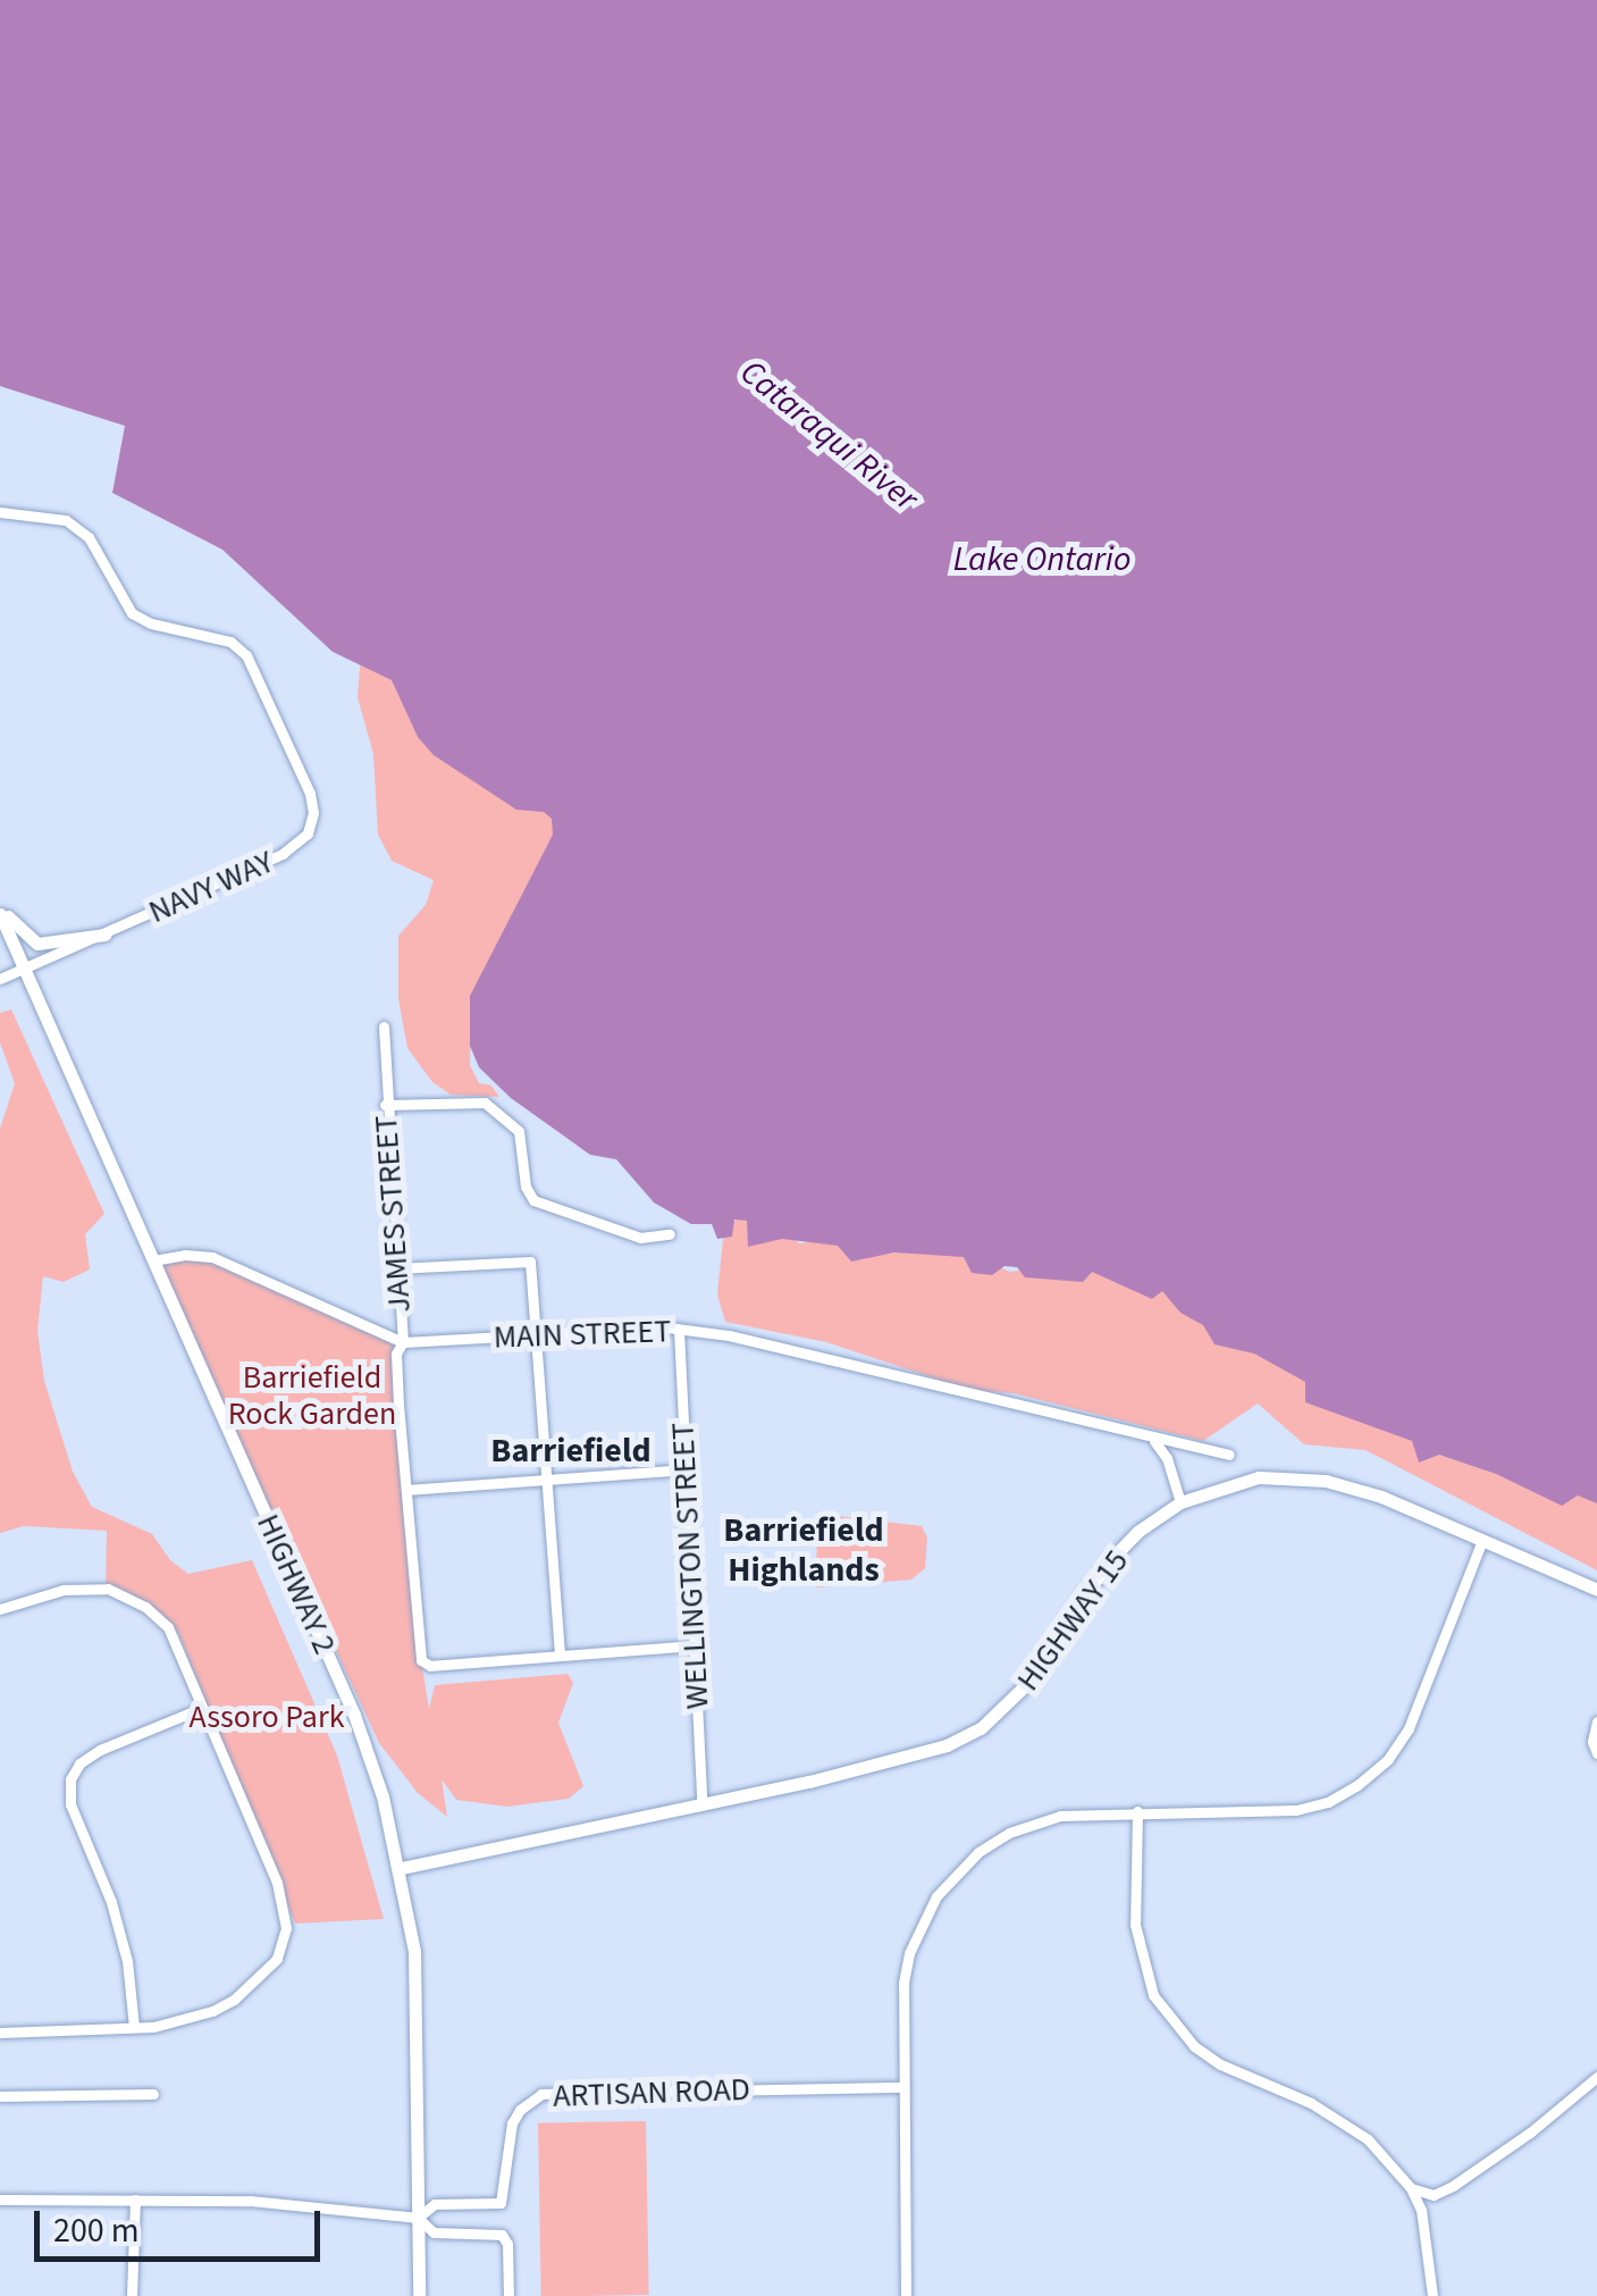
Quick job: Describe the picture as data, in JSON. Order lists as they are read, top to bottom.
{
  "streets": {
    "main road": ["HIGHWAY 2", "HIGHWAY 15"],
    "street": [
      "NAVY WAY",
      "JAMES STREET",
      "MAIN STREET",
      "WELLINGTON STREET",
      "ARTISAN ROAD"
    ]
  },
  "crossings": [
    ["NAVY WAY", "HIGHWAY 2"],
    ["JAMES STREET", "MAIN STREET"],
    ["MAIN STREET", "WELLINGTON STREET"],
    ["MAIN STREET", "HIGHWAY 2"],
    ["WELLINGTON STREET", "HIGHWAY 15"],
    ["HIGHWAY 2", "HIGHWAY 15"],
    ["HIGHWAY 2", "ARTISAN ROAD"]
  ],
  "districts": ["Barriefield", "Barriefield Highlands"],
  "water": ["Cataraqui River", "Lake Ontario"],
  "parks": ["Barriefield Rock Garden", "Assoro Park"],
  "scale_bar": "200 m"
}
